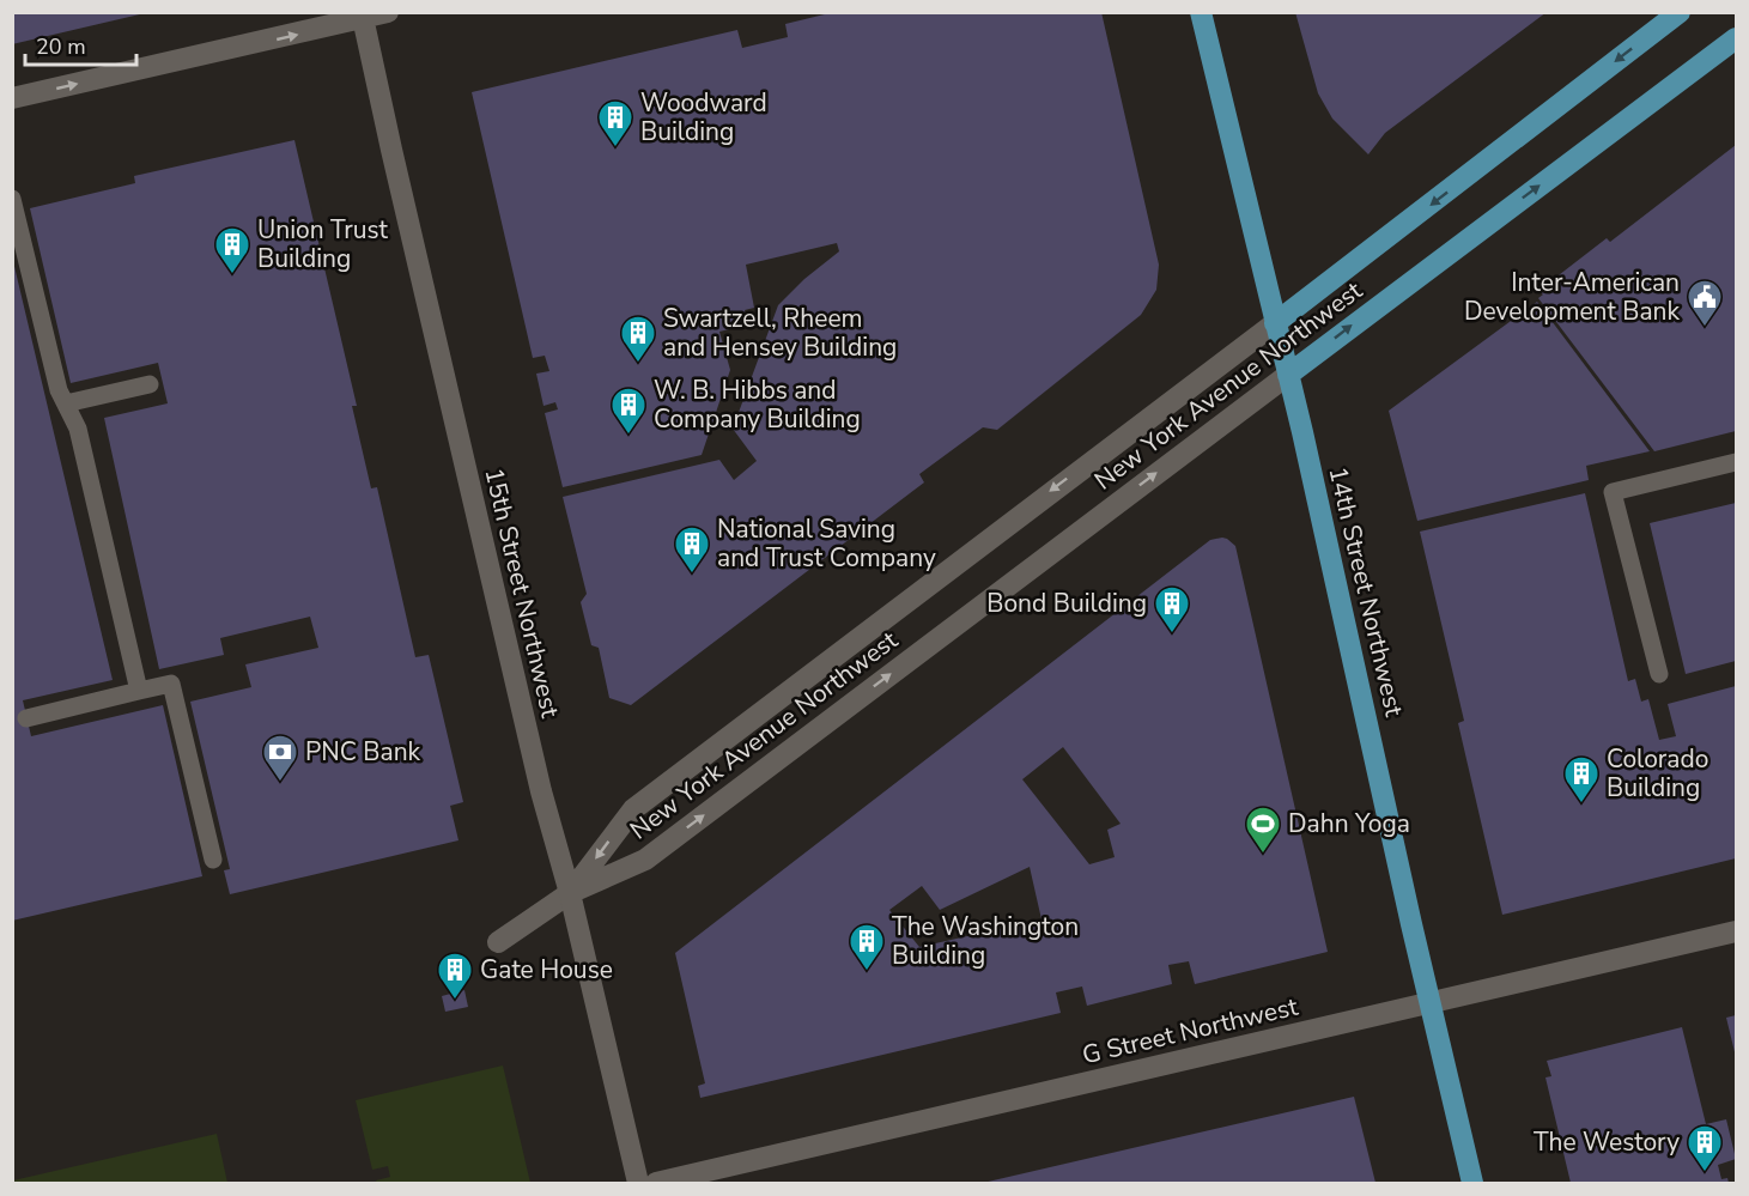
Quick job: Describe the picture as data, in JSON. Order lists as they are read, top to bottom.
{
  "streets": {
    "main road": [
      "New York Avenue Northwest",
      "14th Street Northwest",
      "15th Street Northwest",
      "G Street Northwest"
    ]
  },
  "crossings": [
    ["New York Avenue Northwest", "14th Street Northwest"],
    ["New York Avenue Northwest", "15th Street Northwest"],
    ["14th Street Northwest", "G Street Northwest"]
  ],
  "places": {
    "building": [
      "Woodward Building",
      "Union Trust Building",
      "Swartzell, Rheem and Hensey Building",
      "W. B. Hibbs and Company Building",
      "National Saving and Trust Company",
      "Bond Building",
      "Colorado Building",
      "The Washington Building",
      "Gate House",
      "The Westory"
    ],
    "public building": ["Inter-American Development Bank"],
    "bank": ["PNC Bank"],
    "sports": ["Dahn Yoga"]
  },
  "scale_bar": "20 m"
}
